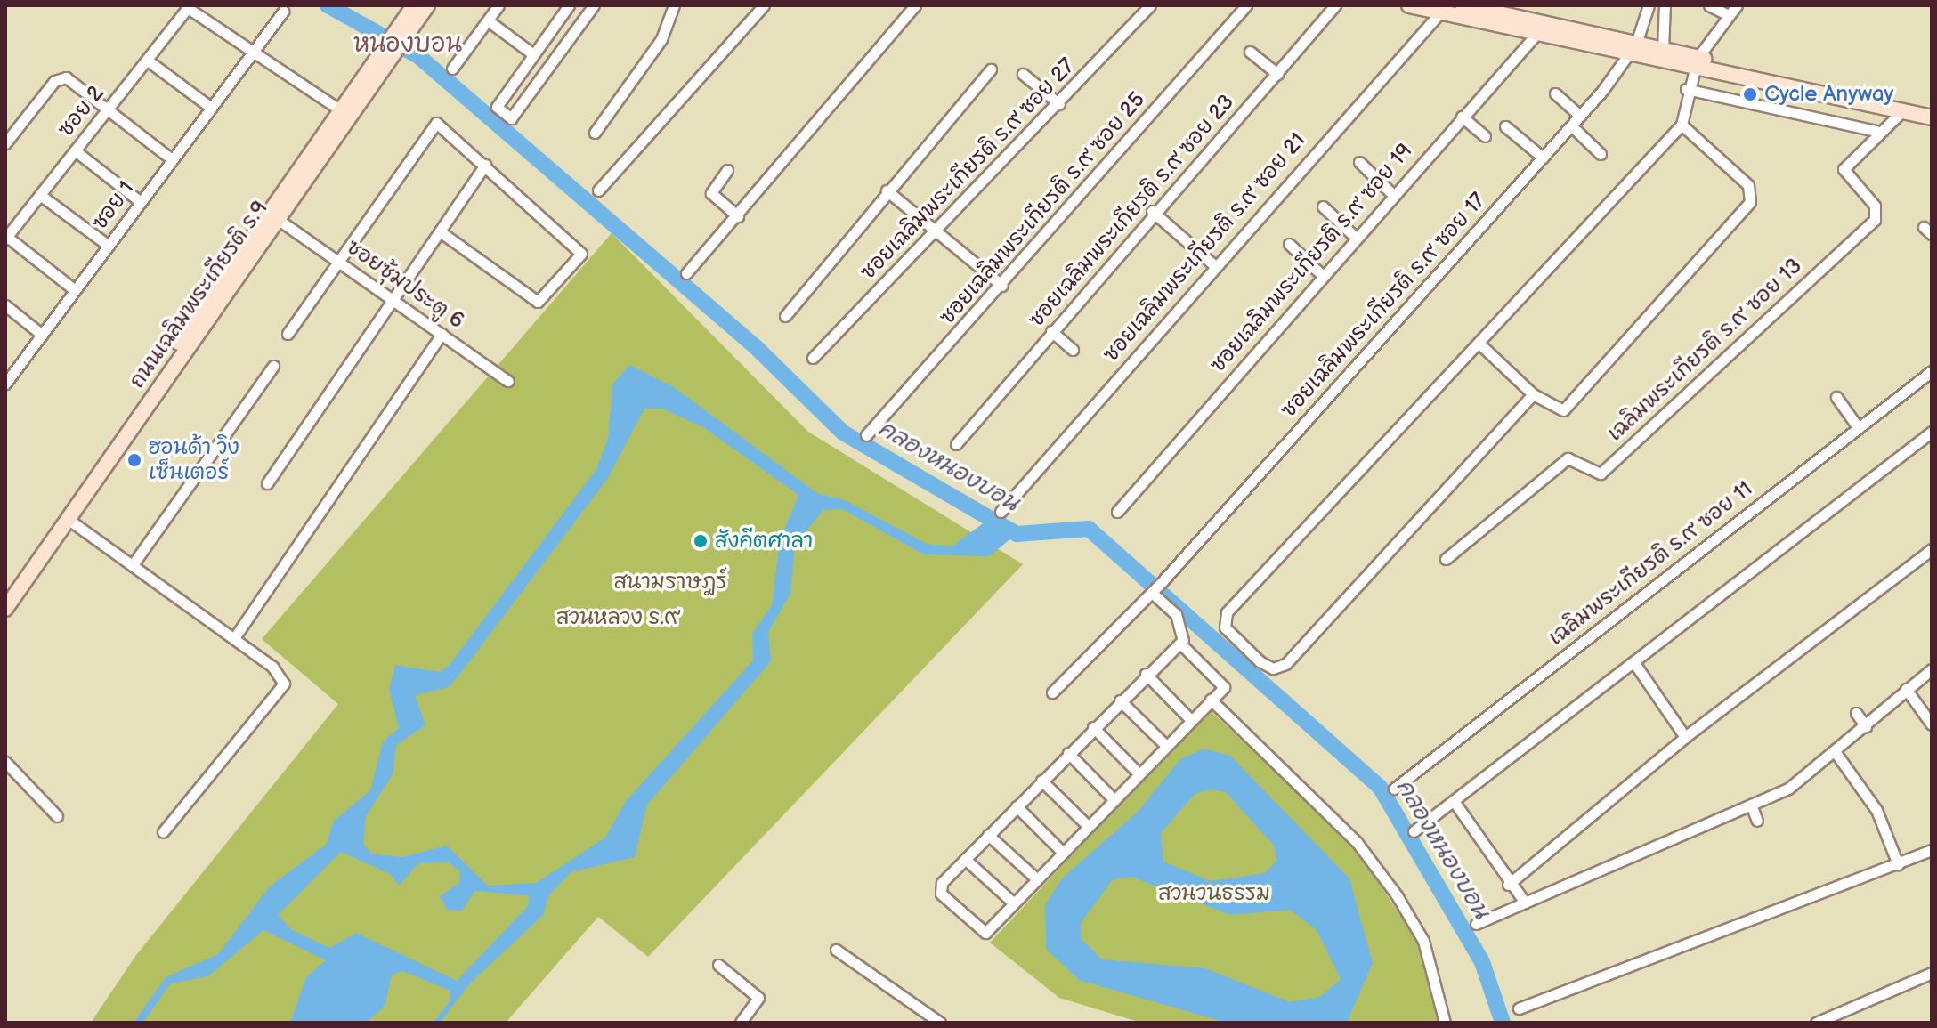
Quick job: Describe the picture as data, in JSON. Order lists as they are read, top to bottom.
{
  "streets": {
    "main road": ["ถนนเฉลิมพระเกียรติ ร.9"],
    "street": [
      "ซอย 2",
      "ซอยเฉลิมพระเกียรติ ร.๙ ซอย 27",
      "ซอย 1",
      "ซอยเฉลิมพระเกียรติ ร.๙ ซอย 25",
      "ซอยเฉลิมพระเกียรติ ร.๙ ซอย 23",
      "ซอยเฉลิมพระเกียรติ ร.๙ ซอย 21",
      "ซอยเฉลิมพระเกียรติ ร.๙ ซอย 19",
      "ซอยซุ้มประตู 6",
      "ซอยเฉลิมพระเกียรติ ร.๙ ซอย 17",
      "เฉลิมพระเกียรติ ร.๙ ซอย 13",
      "เฉลิมพระเกียรติ ร.๙ ซอย 11"
    ]
  },
  "crossings": [
    ["ซอยซุ้มประตู 6", "ถนนเฉลิมพระเกียรติ ร.9"]
  ],
  "districts": ["หนองบอน"],
  "water": ["คลองหนองบอน"],
  "parks": ["สนามราษฎร์", "สวนหลวง ร.๙", "สวนวนธรรม"],
  "places": ["Cycle Anyway", "ฮอนด้า วิง เซ็นเตอร์", "สังคีตศาลา"]
}
